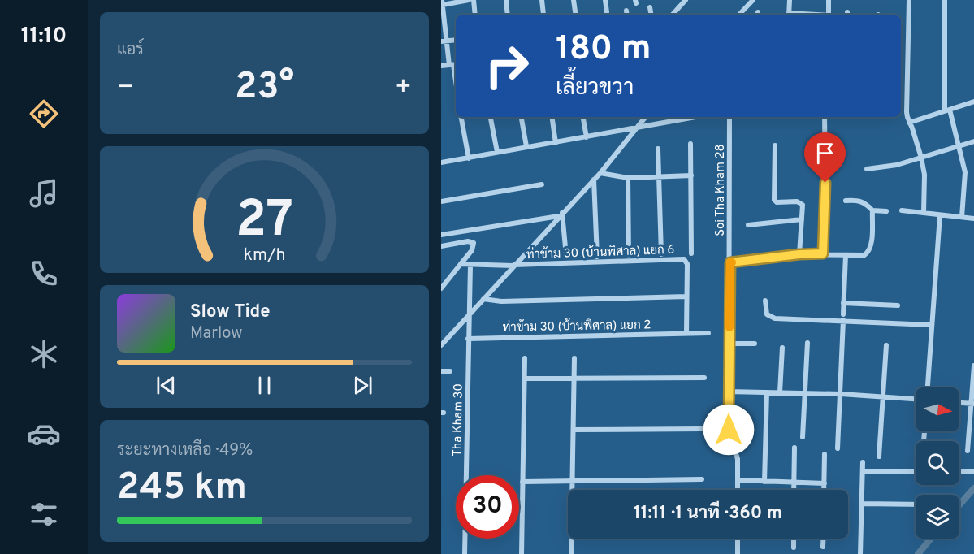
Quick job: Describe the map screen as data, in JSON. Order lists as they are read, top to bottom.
{
  "streets": {
    "street": [
      "Soi Tha Kham 28",
      "ท่าข้าม 30 (บ้านพิศาล) แยก 6",
      "ท่าข้าม 30 (บ้านพิศาล) แยก 2",
      "Tha Kham 30"
    ]
  },
  "crossings": [
    ["ท่าข้าม 30 (บ้านพิศาล) แยก 6", "Tha Kham 30"],
    ["ท่าข้าม 30 (บ้านพิศาล) แยก 2", "Tha Kham 30"]
  ],
  "north": "right",
  "page": {
    "tabs": "11:10",
    "tile": [
      "แอร์",
      ["ระยะทางเหลือ · 49%", "245 km"]
    ],
    "turn": ["180 m", "เลี้ยวขวา"],
    "heat": ["−", "23°", "+"],
    "song": ["Slow Tide", "Marlow"],
    "limit": "30",
    "trip": "11:11 · 1 นาที · 360 m",
    "gauge": ["27", "km/h"]
  }
}
